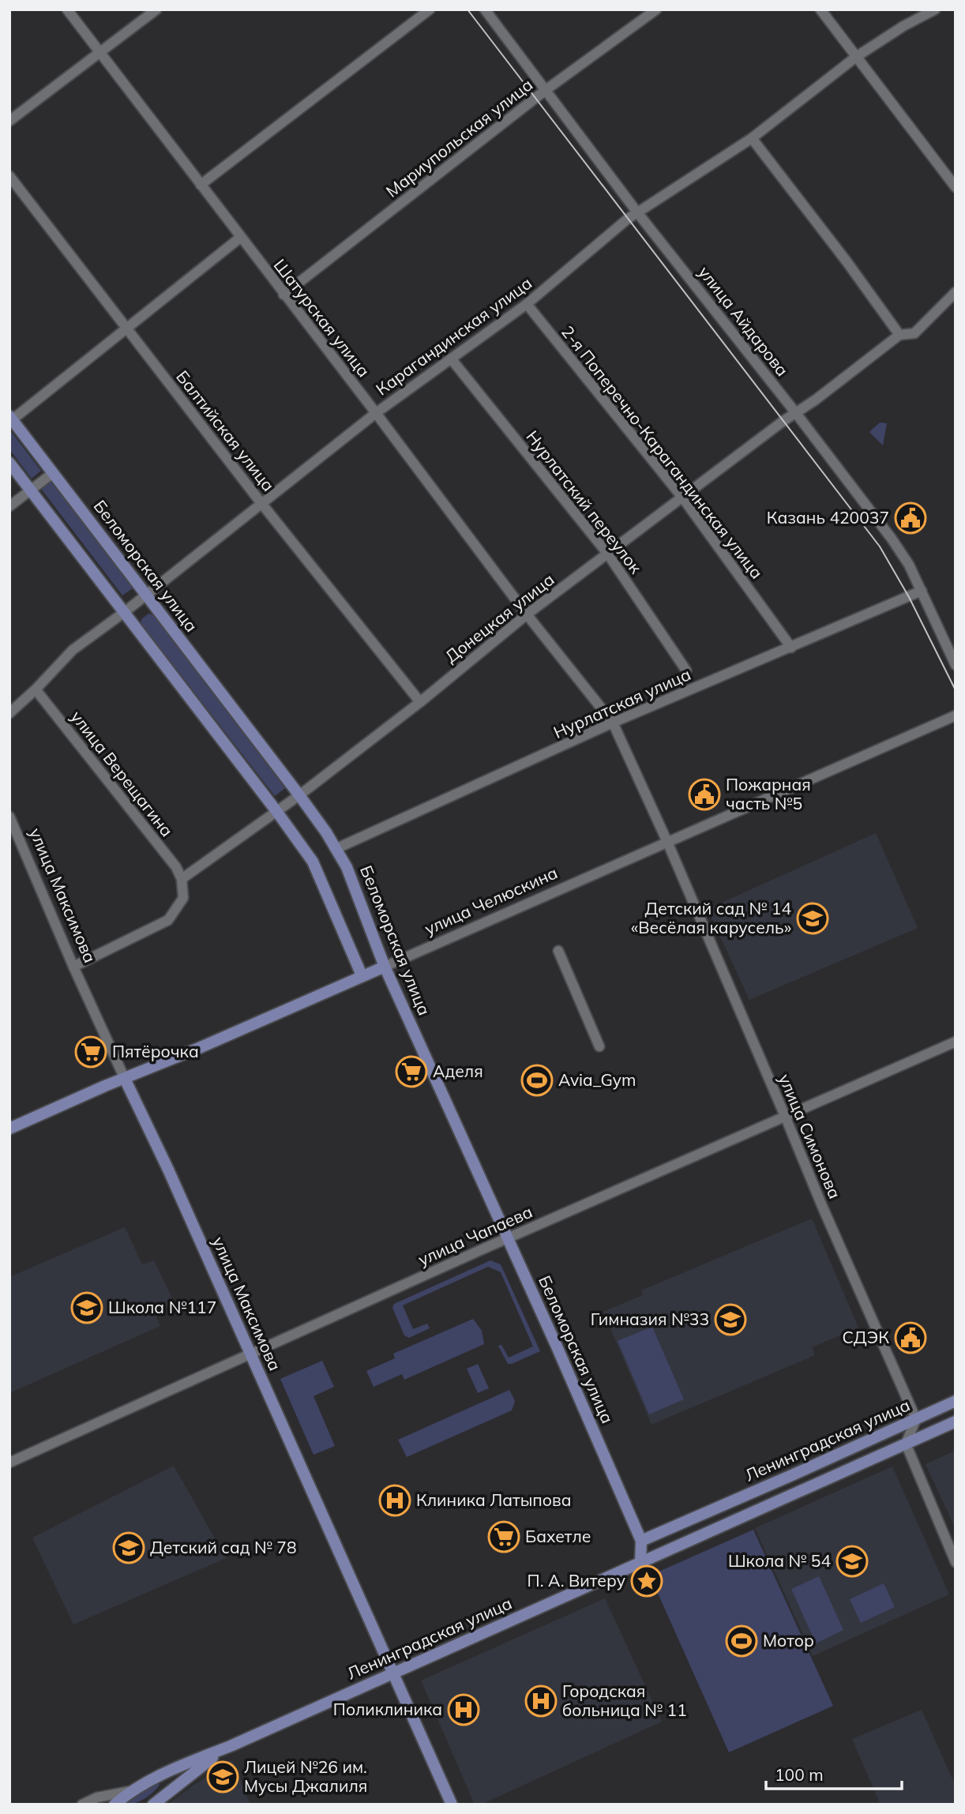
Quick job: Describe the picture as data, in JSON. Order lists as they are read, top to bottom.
{
  "streets": {
    "main road": [
      "Беломорская улица",
      "улица Максимова",
      "улица Челюскина",
      "Ленинградская улица"
    ],
    "street": [
      "Мариупольская улица",
      "Шатурская улица",
      "улица Айдарова",
      "Карагандинская улица",
      "Балтийская улица",
      "2-я Поперечно-Карагандинская улица",
      "Нурлатский переулок",
      "Донецкая улица",
      "Нурлатская улица",
      "улица Верещагина",
      "улица Симонова",
      "улица Чапаева"
    ]
  },
  "crossings": [
    ["Мариупольская улица", "Шатурская улица"],
    ["Мариупольская улица", "улица Айдарова"],
    ["Шатурская улица", "Карагандинская улица"],
    ["Шатурская улица", "Донецкая улица"],
    ["Шатурская улица", "Нурлатская улица"],
    ["Шатурская улица", "улица Симонова"],
    ["улица Айдарова", "Карагандинская улица"],
    ["улица Айдарова", "Донецкая улица"],
    ["улица Айдарова", "Нурлатская улица"],
    ["Карагандинская улица", "Балтийская улица"],
    ["Карагандинская улица", "2-я Поперечно-Карагандинская улица"],
    ["Карагандинская улица", "Нурлатский переулок"],
    ["Карагандинская улица", "Беломорская улица"],
    ["Карагандинская улица", "улица Верещагина"],
    ["Балтийская улица", "Донецкая улица"],
    ["2-я Поперечно-Карагандинская улица", "Донецкая улица"],
    ["2-я Поперечно-Карагандинская улица", "Нурлатская улица"],
    ["Нурлатский переулок", "Донецкая улица"],
    ["Беломорская улица", "Донецкая улица"],
    ["Беломорская улица", "Нурлатская улица"],
    ["Беломорская улица", "улица Челюскина"],
    ["Беломорская улица", "улица Чапаева"],
    ["Беломорская улица", "Ленинградская улица"],
    ["Донецкая улица", "улица Верещагина"],
    ["Нурлатская улица", "улица Симонова"],
    ["улица Максимова", "улица Челюскина"],
    ["улица Максимова", "улица Чапаева"],
    ["улица Максимова", "Ленинградская улица"],
    ["улица Челюскина", "улица Симонова"],
    ["улица Симонова", "улица Чапаева"],
    ["улица Симонова", "Ленинградская улица"]
  ],
  "places": {
    "public building": ["Казань 420037", "Пожарная часть №5", "СДЭК"],
    "school or university": [
      "Детский сад № 14 «Весёлая карусель»",
      "Школа №117",
      "Гимназия №33",
      "Детский сад № 78",
      "Школа № 54",
      "Лицей №26 им. Мусы Джалиля"
    ],
    "supermarket": ["Пятёрочка", "Аделя", "Бахетле"],
    "sports": ["Avia_Gym", "Мотор"],
    "hospital": ["Клиника Латыпова", "Городская больница № 11", "Поликлиника"],
    "place": ["П. А. Витеру"]
  },
  "scale_bar": "100 m"
}
